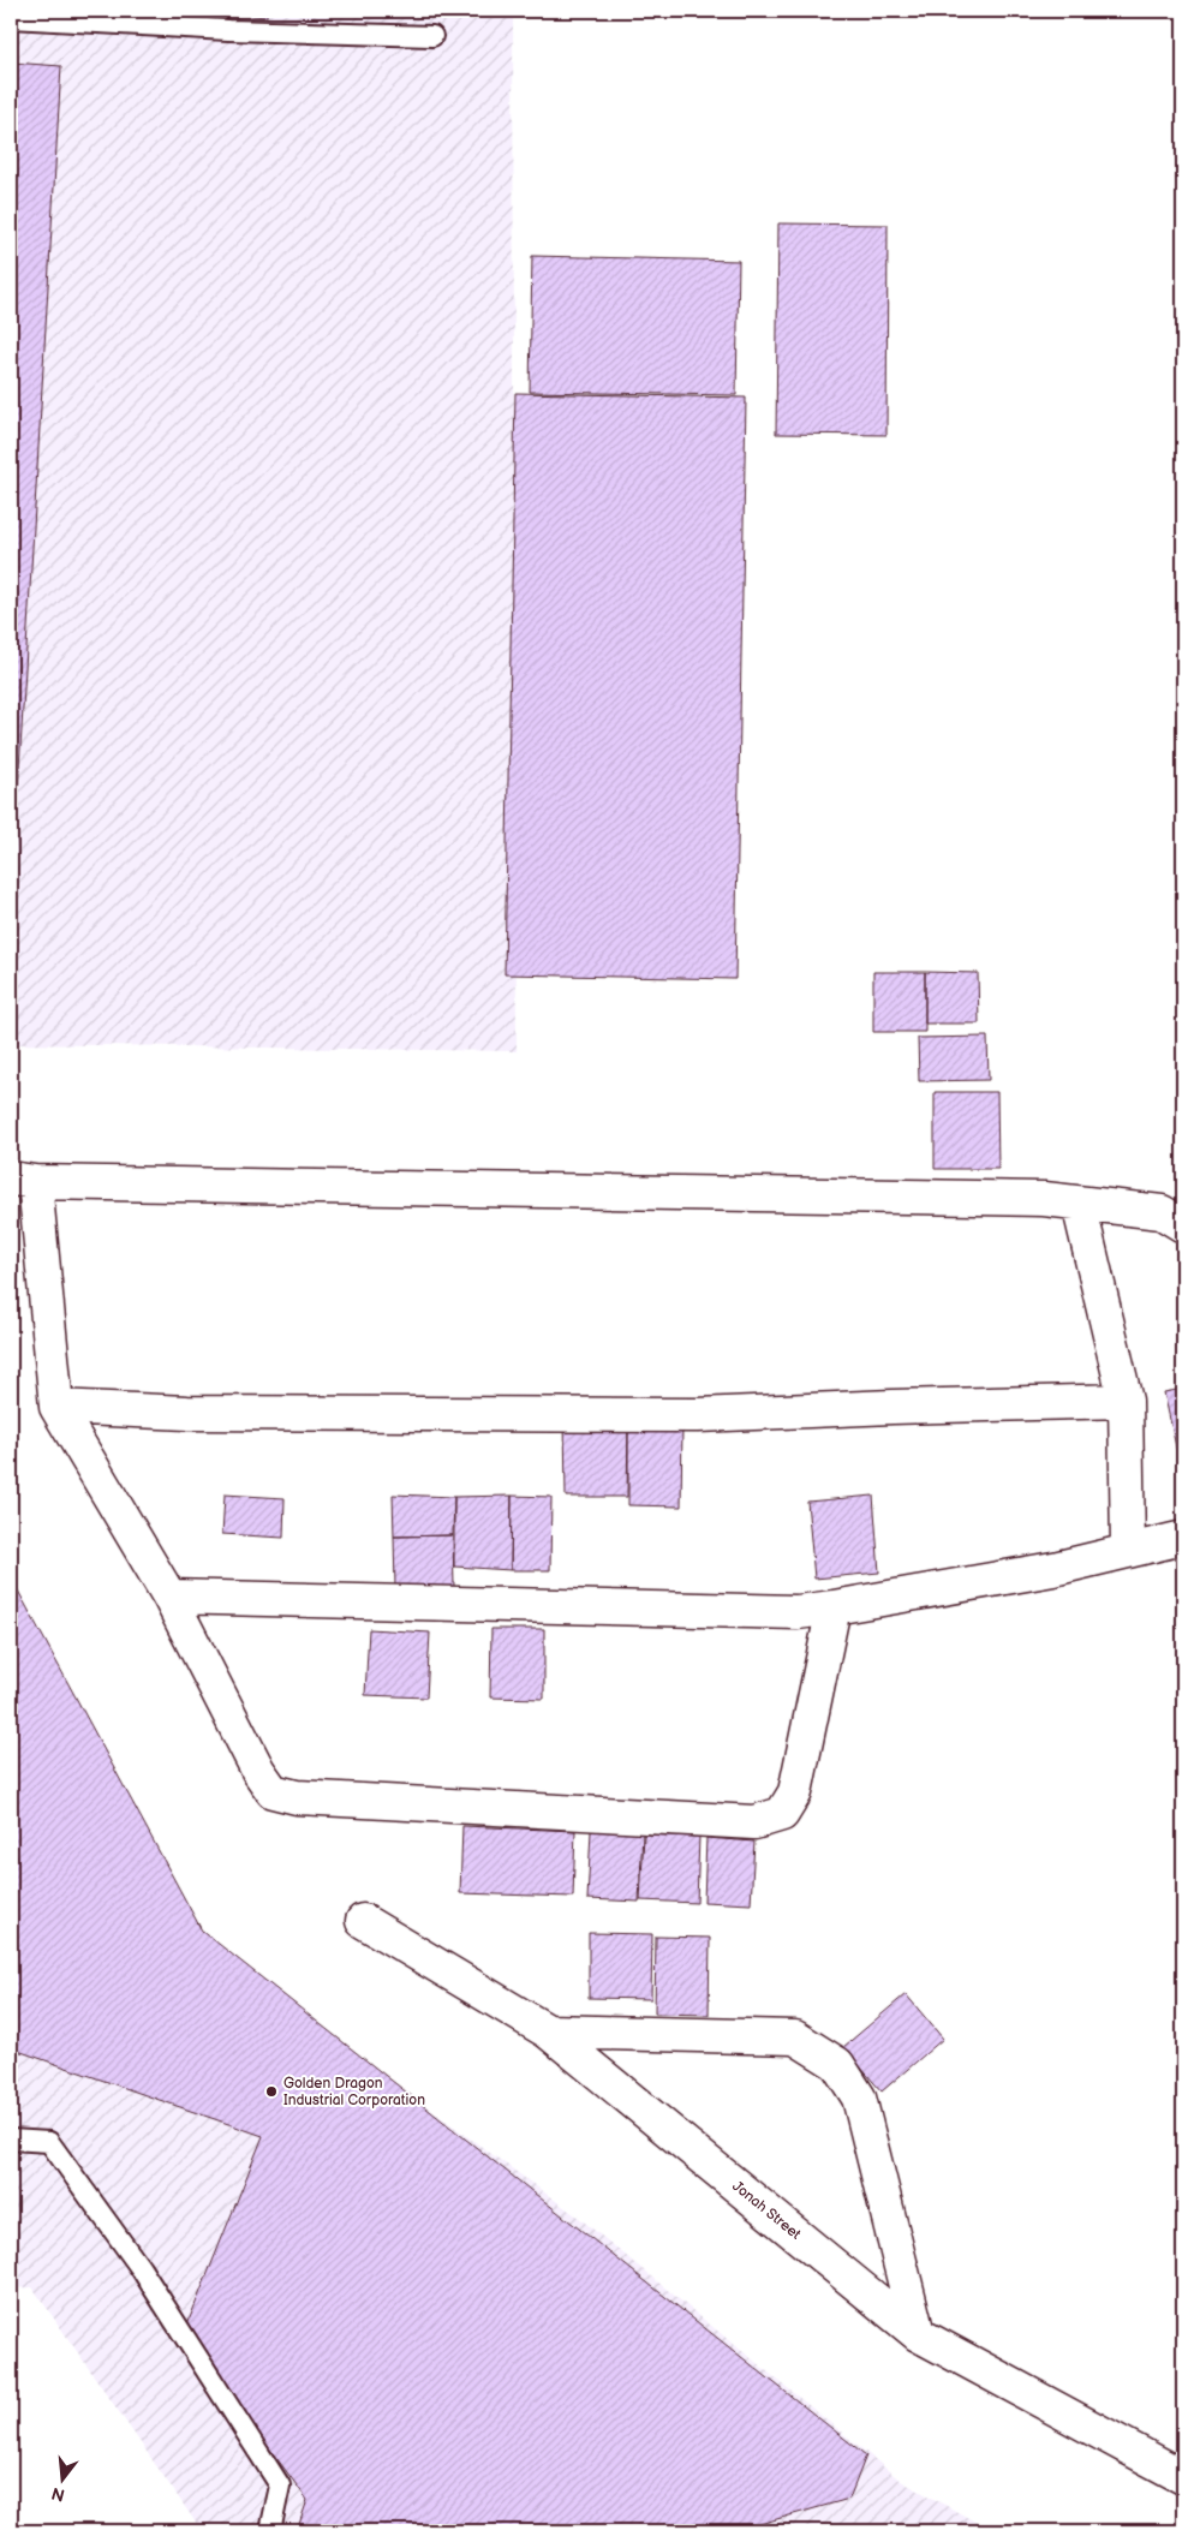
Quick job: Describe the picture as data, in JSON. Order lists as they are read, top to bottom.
{
  "streets": {
    "street": ["Jonah Street"]
  },
  "places": ["Golden Dragon Industrial Corporation"],
  "north": "bottom"
}
